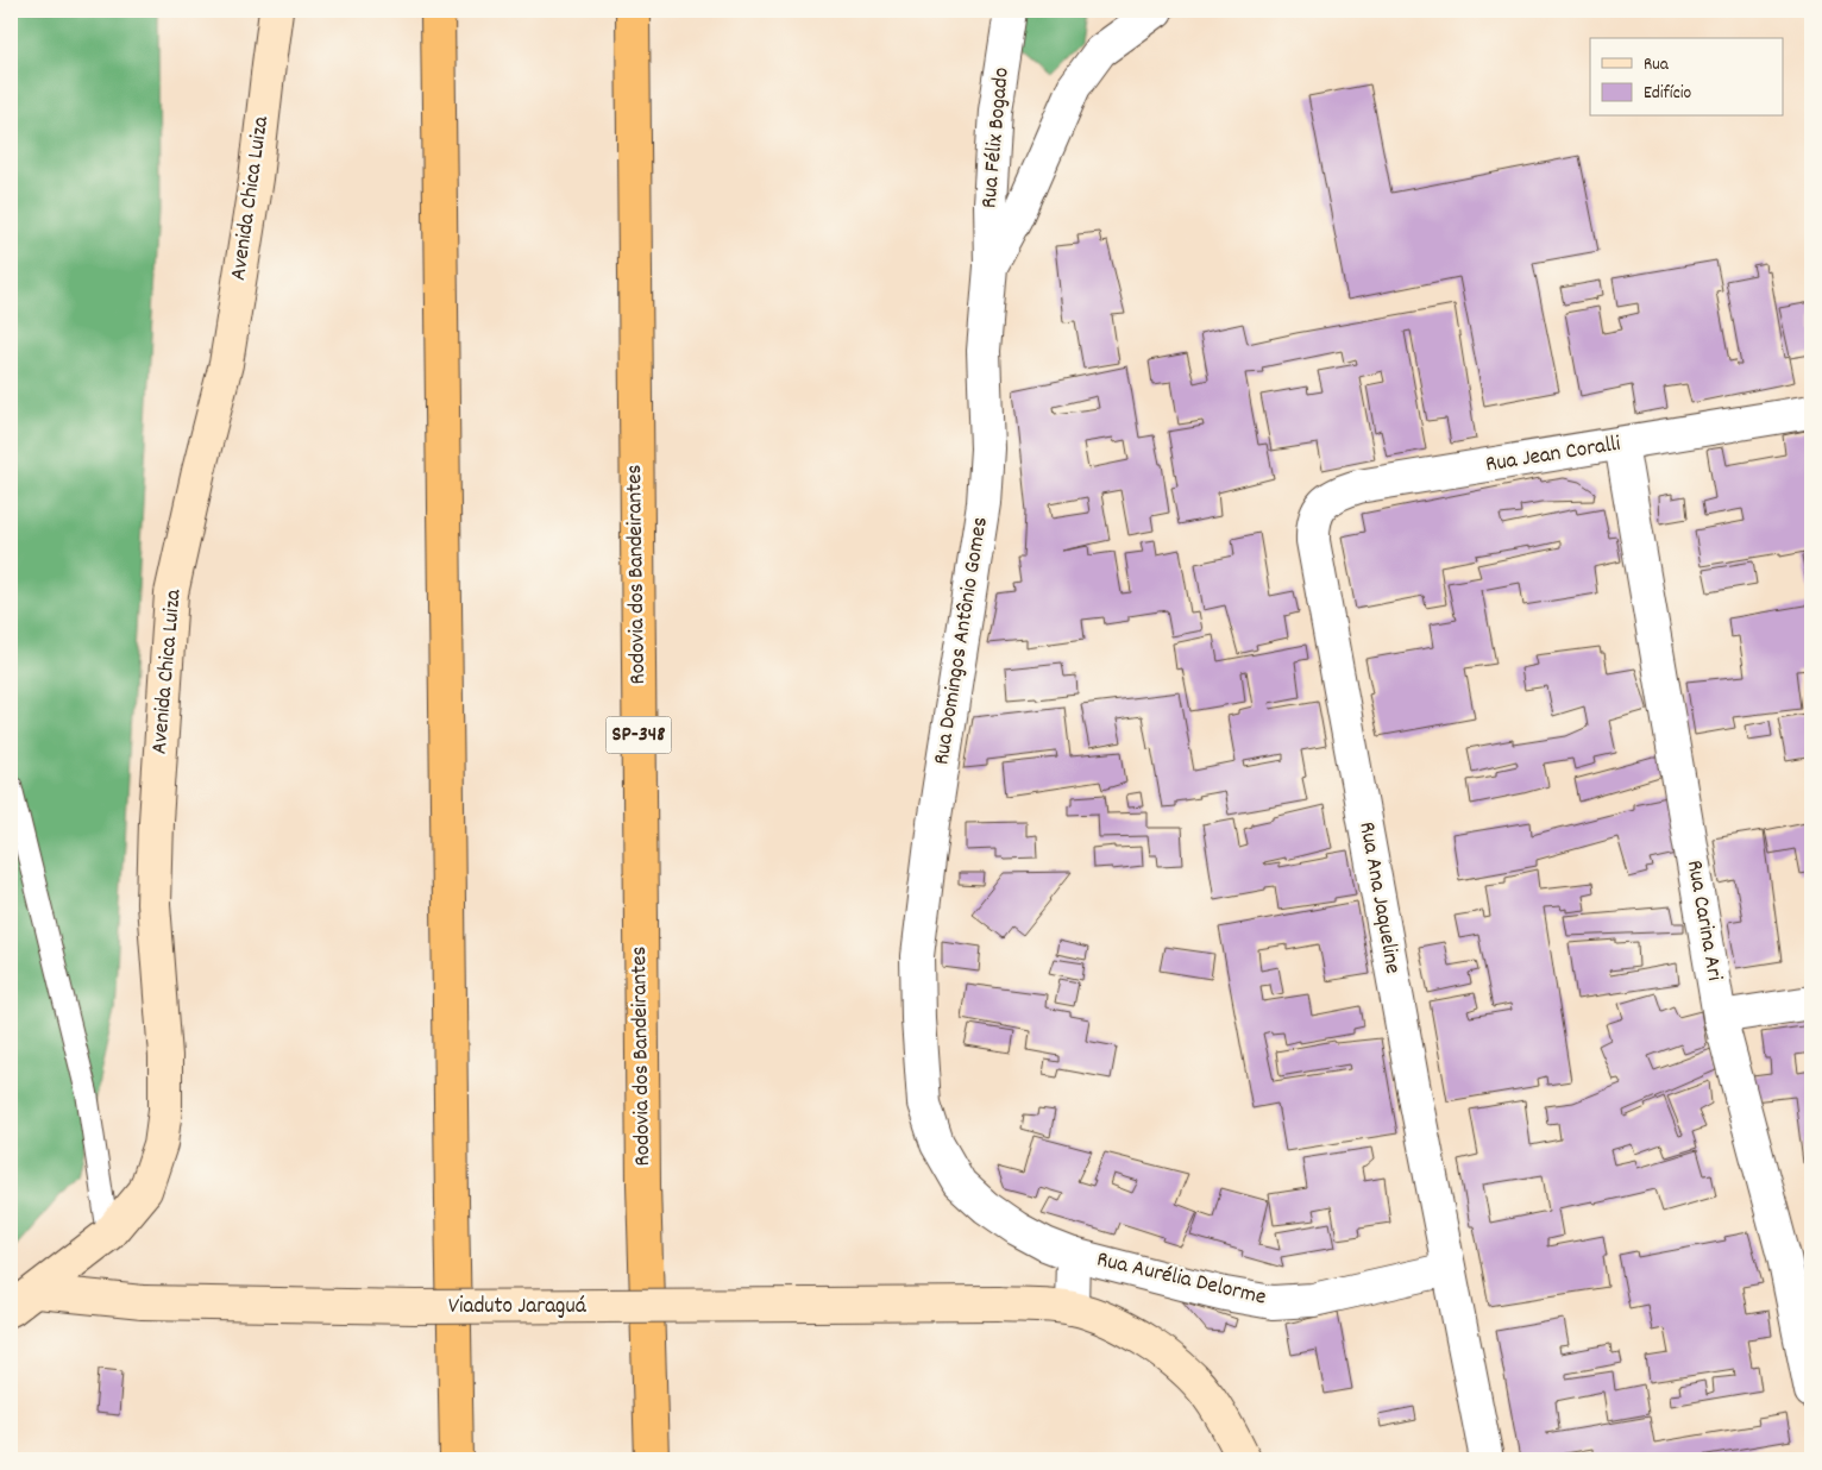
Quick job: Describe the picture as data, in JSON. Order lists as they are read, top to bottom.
{
  "streets": {
    "highway": ["Rodovia dos Bandeirantes", "SP-348"],
    "main road": ["Avenida Chica Luiza", "Viaduto Jaraguá"],
    "street": [
      "Rua Félix Bogado",
      "Rua Jean Coralli",
      "Rua Domingos Antônio Gomes",
      "Rua Ana Jaqueline",
      "Rua Carina Ari",
      "Rua Aurélia Delorme"
    ]
  },
  "crossings": [
    ["Rua Félix Bogado", "Rua Domingos Antônio Gomes"],
    ["Avenida Chica Luiza", "Viaduto Jaraguá"],
    ["Rua Jean Coralli", "Rua Ana Jaqueline"],
    ["Rua Jean Coralli", "Rua Carina Ari"],
    ["Rua Domingos Antônio Gomes", "Rua Aurélia Delorme"],
    ["Rua Ana Jaqueline", "Rua Aurélia Delorme"]
  ],
  "legend": ["Rua", "Edifício"]
}
